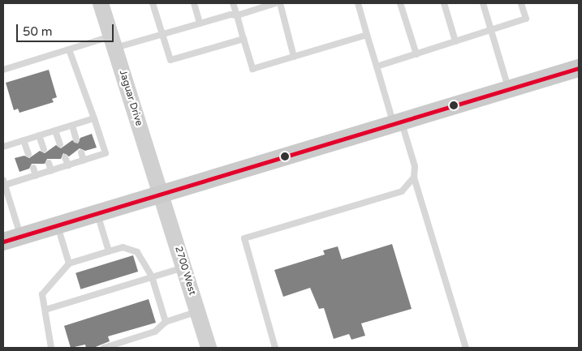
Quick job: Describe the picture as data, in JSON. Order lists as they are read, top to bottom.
{
  "streets": {
    "main road": ["Jaguar Drive", "2700 West"]
  },
  "crossings": [
    ["Jaguar Drive", "2700 West"]
  ],
  "scale_bar": "50 m"
}
